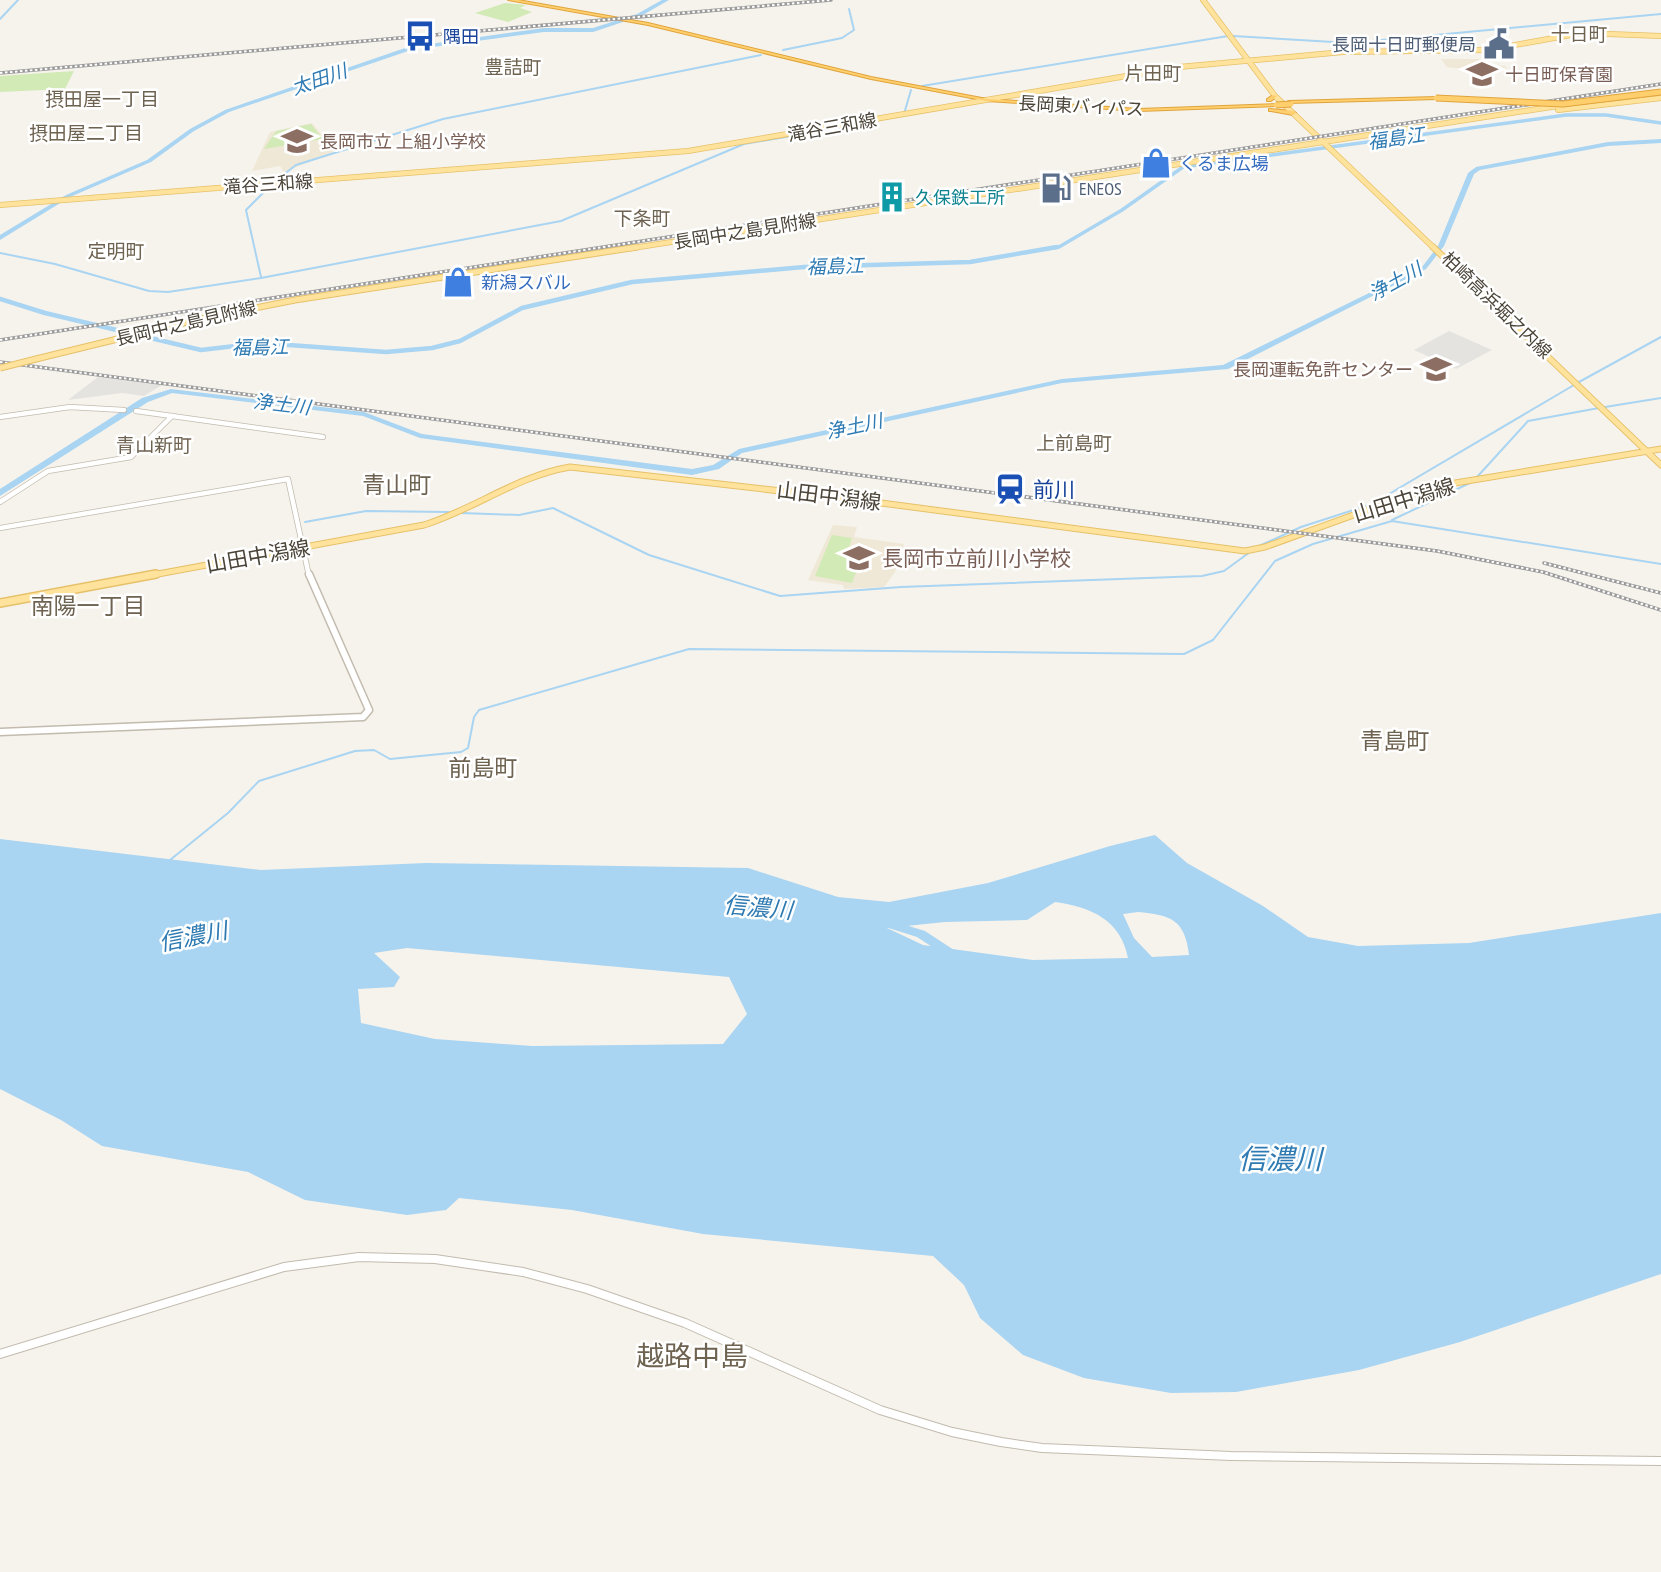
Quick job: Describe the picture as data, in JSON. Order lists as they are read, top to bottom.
{
  "streets": {
    "highway": ["長岡東バイパス"],
    "main road": [
      "滝谷三和線",
      "長岡中之島見附線",
      "柏崎高浜堀之内線",
      "山田中潟線"
    ]
  },
  "crossings": [
    ["長岡東バイパス", "滝谷三和線"],
    ["長岡中之島見附線", "柏崎高浜堀之内線"],
    ["柏崎高浜堀之内線", "山田中潟線"]
  ],
  "districts": [
    "十日町",
    "豊詰町",
    "片田町",
    "摂田屋一丁目",
    "摂田屋二丁目",
    "下条町",
    "定明町",
    "上前島町",
    "青山新町",
    "青山町",
    "南陽一丁目",
    "青島町",
    "前島町",
    "越路中島"
  ],
  "water": [
    "太田川",
    "福島江",
    "浄土川",
    "信濃川"
  ],
  "places": {
    "bus stop": ["隅田"],
    "public building": ["長岡十日町郵便局"],
    "school or university": [
      "十日町保育園",
      "長岡市立 上組小学校",
      "長岡運転免許センター",
      "長岡市立前川小学校"
    ],
    "shop": ["くるま広場", "新潟スバル"],
    "fuel station": ["ENEOS"],
    "building": ["久保鉄工所"],
    "station": ["前川"]
  }
}
